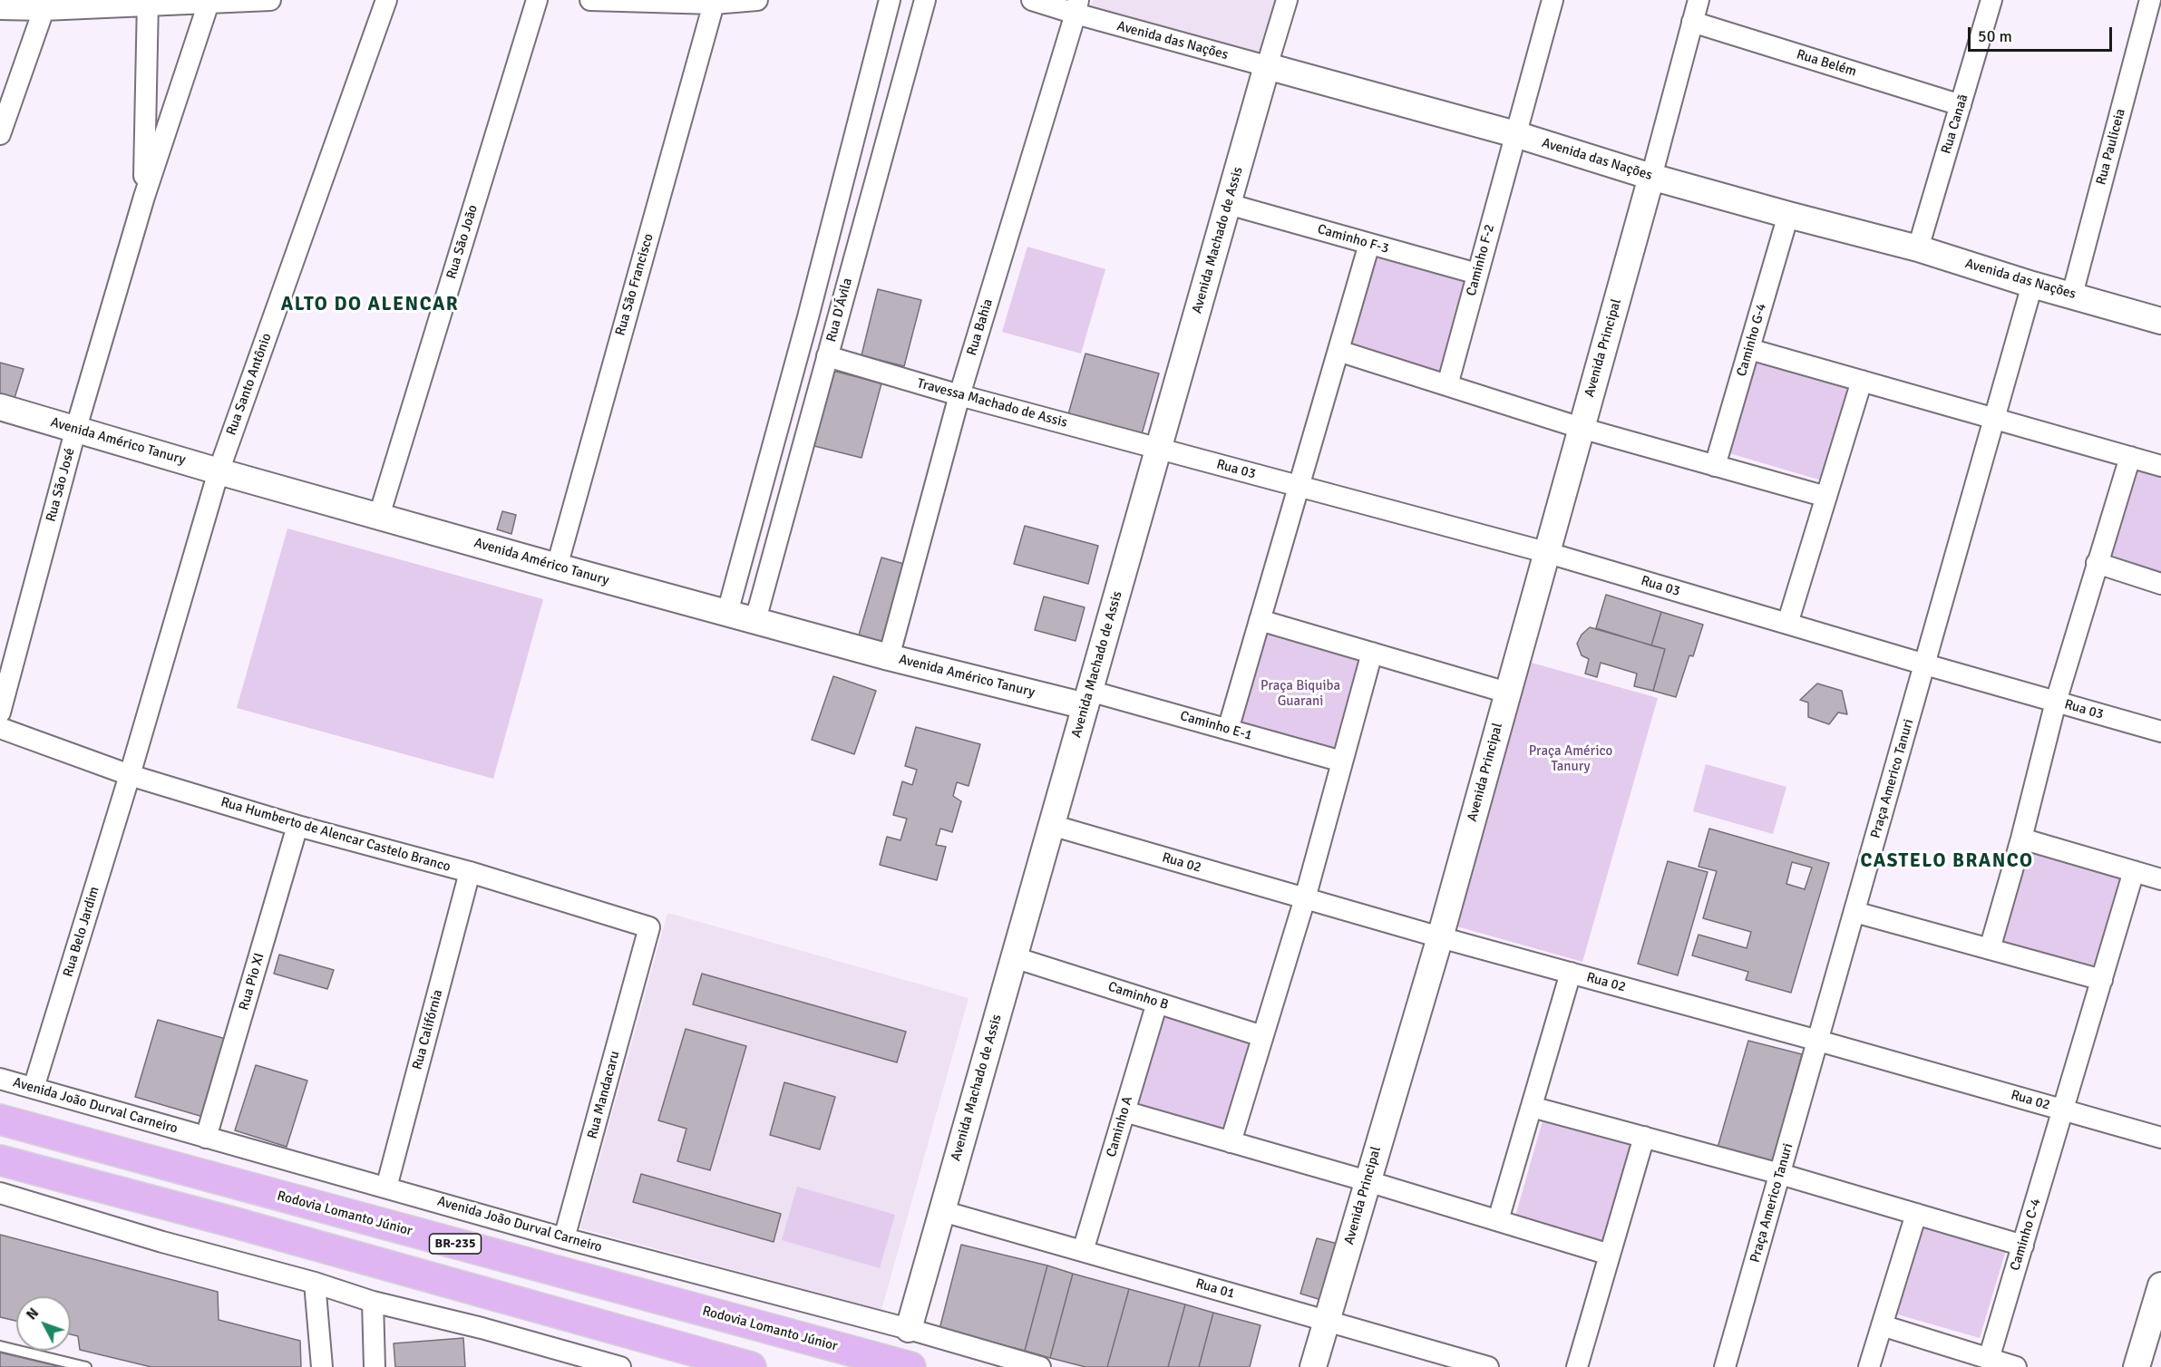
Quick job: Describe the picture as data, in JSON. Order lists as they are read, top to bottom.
{
  "streets": {
    "highway": ["Rodovia Lomanto Júnior", "BR-235"],
    "street": [
      "Avenida das Nações",
      "Rua Belém",
      "Rua Canaã",
      "Rua Pauliceia",
      "Caminho F-3",
      "Avenida Machado de Assis",
      "Rua São João",
      "Caminho F-2",
      "Rua São Francisco",
      "Rua D'Ávila",
      "Rua Bahia",
      "Caminho G-4",
      "Avenida Principal",
      "Rua Santo Antônio",
      "Travessa Machado de Assis",
      "Avenida Américo Tanury",
      "Rua 03",
      "Rua São José",
      "Caminho E-1",
      "Praça Americo Tanuri",
      "Rua Humberto de Alencar Castelo Branco",
      "Rua 02",
      "Rua Belo Jardim",
      "Rua Pio XI",
      "Caminho B",
      "Rua Califórnia",
      "Rua Mandacaru",
      "Avenida João Durval Carneiro",
      "Caminho A",
      "Caminho C-4",
      "Rua 01"
    ]
  },
  "crossings": [
    ["Avenida das Nações", "Rua Canaã"],
    ["Avenida das Nações", "Rua Pauliceia"],
    ["Avenida das Nações", "Avenida Machado de Assis"],
    ["Avenida das Nações", "Caminho F-2"],
    ["Avenida das Nações", "Rua Bahia"],
    ["Avenida das Nações", "Caminho G-4"],
    ["Avenida das Nações", "Avenida Principal"],
    ["Avenida das Nações", "Praça Americo Tanuri"],
    ["Rua Belém", "Rua Canaã"],
    ["Caminho F-3", "Avenida Machado de Assis"],
    ["Caminho F-3", "Caminho F-2"],
    ["Avenida Machado de Assis", "Travessa Machado de Assis"],
    ["Avenida Machado de Assis", "Avenida Américo Tanury"],
    ["Avenida Machado de Assis", "Rua 03"],
    ["Avenida Machado de Assis", "Caminho E-1"],
    ["Avenida Machado de Assis", "Rua 02"],
    ["Avenida Machado de Assis", "Caminho B"],
    ["Avenida Machado de Assis", "Avenida João Durval Carneiro"],
    ["Avenida Machado de Assis", "Rua 01"],
    ["Rua São João", "Avenida Américo Tanury"],
    ["Rua São Francisco", "Avenida Américo Tanury"],
    ["Rua D'Ávila", "Travessa Machado de Assis"],
    ["Rua D'Ávila", "Avenida Américo Tanury"],
    ["Rua Bahia", "Travessa Machado de Assis"],
    ["Rua Bahia", "Avenida Américo Tanury"],
    ["Avenida Principal", "Rua 03"],
    ["Avenida Principal", "Rua 02"],
    ["Avenida Principal", "Rua 01"],
    ["Rua Santo Antônio", "Avenida Américo Tanury"],
    ["Rua Santo Antônio", "Rua Humberto de Alencar Castelo Branco"],
    ["Rua Santo Antônio", "Rua Belo Jardim"],
    ["Travessa Machado de Assis", "Rua 03"],
    ["Avenida Américo Tanury", "Rua São José"],
    ["Avenida Américo Tanury", "Caminho E-1"],
    ["Rua 03", "Praça Americo Tanuri"],
    ["Praça Americo Tanuri", "Rua 02"],
    ["Rua Humberto de Alencar Castelo Branco", "Rua Belo Jardim"],
    ["Rua Humberto de Alencar Castelo Branco", "Rua Pio XI"],
    ["Rua Humberto de Alencar Castelo Branco", "Rua Califórnia"],
    ["Rua Humberto de Alencar Castelo Branco", "Rua Mandacaru"],
    ["Rua 02", "Caminho C-4"],
    ["Rua Belo Jardim", "Avenida João Durval Carneiro"],
    ["Rua Pio XI", "Avenida João Durval Carneiro"],
    ["Caminho B", "Caminho A"],
    ["Rua Califórnia", "Avenida João Durval Carneiro"],
    ["Rua Mandacaru", "Avenida João Durval Carneiro"],
    ["Caminho A", "Rua 01"]
  ],
  "districts": ["ALTO DO ALENCAR", "CASTELO BRANCO"],
  "parks": ["Praça Biquiba Guarani", "Praça Américo Tanury"],
  "scale_bar": "50 m",
  "north": "top left"
}
